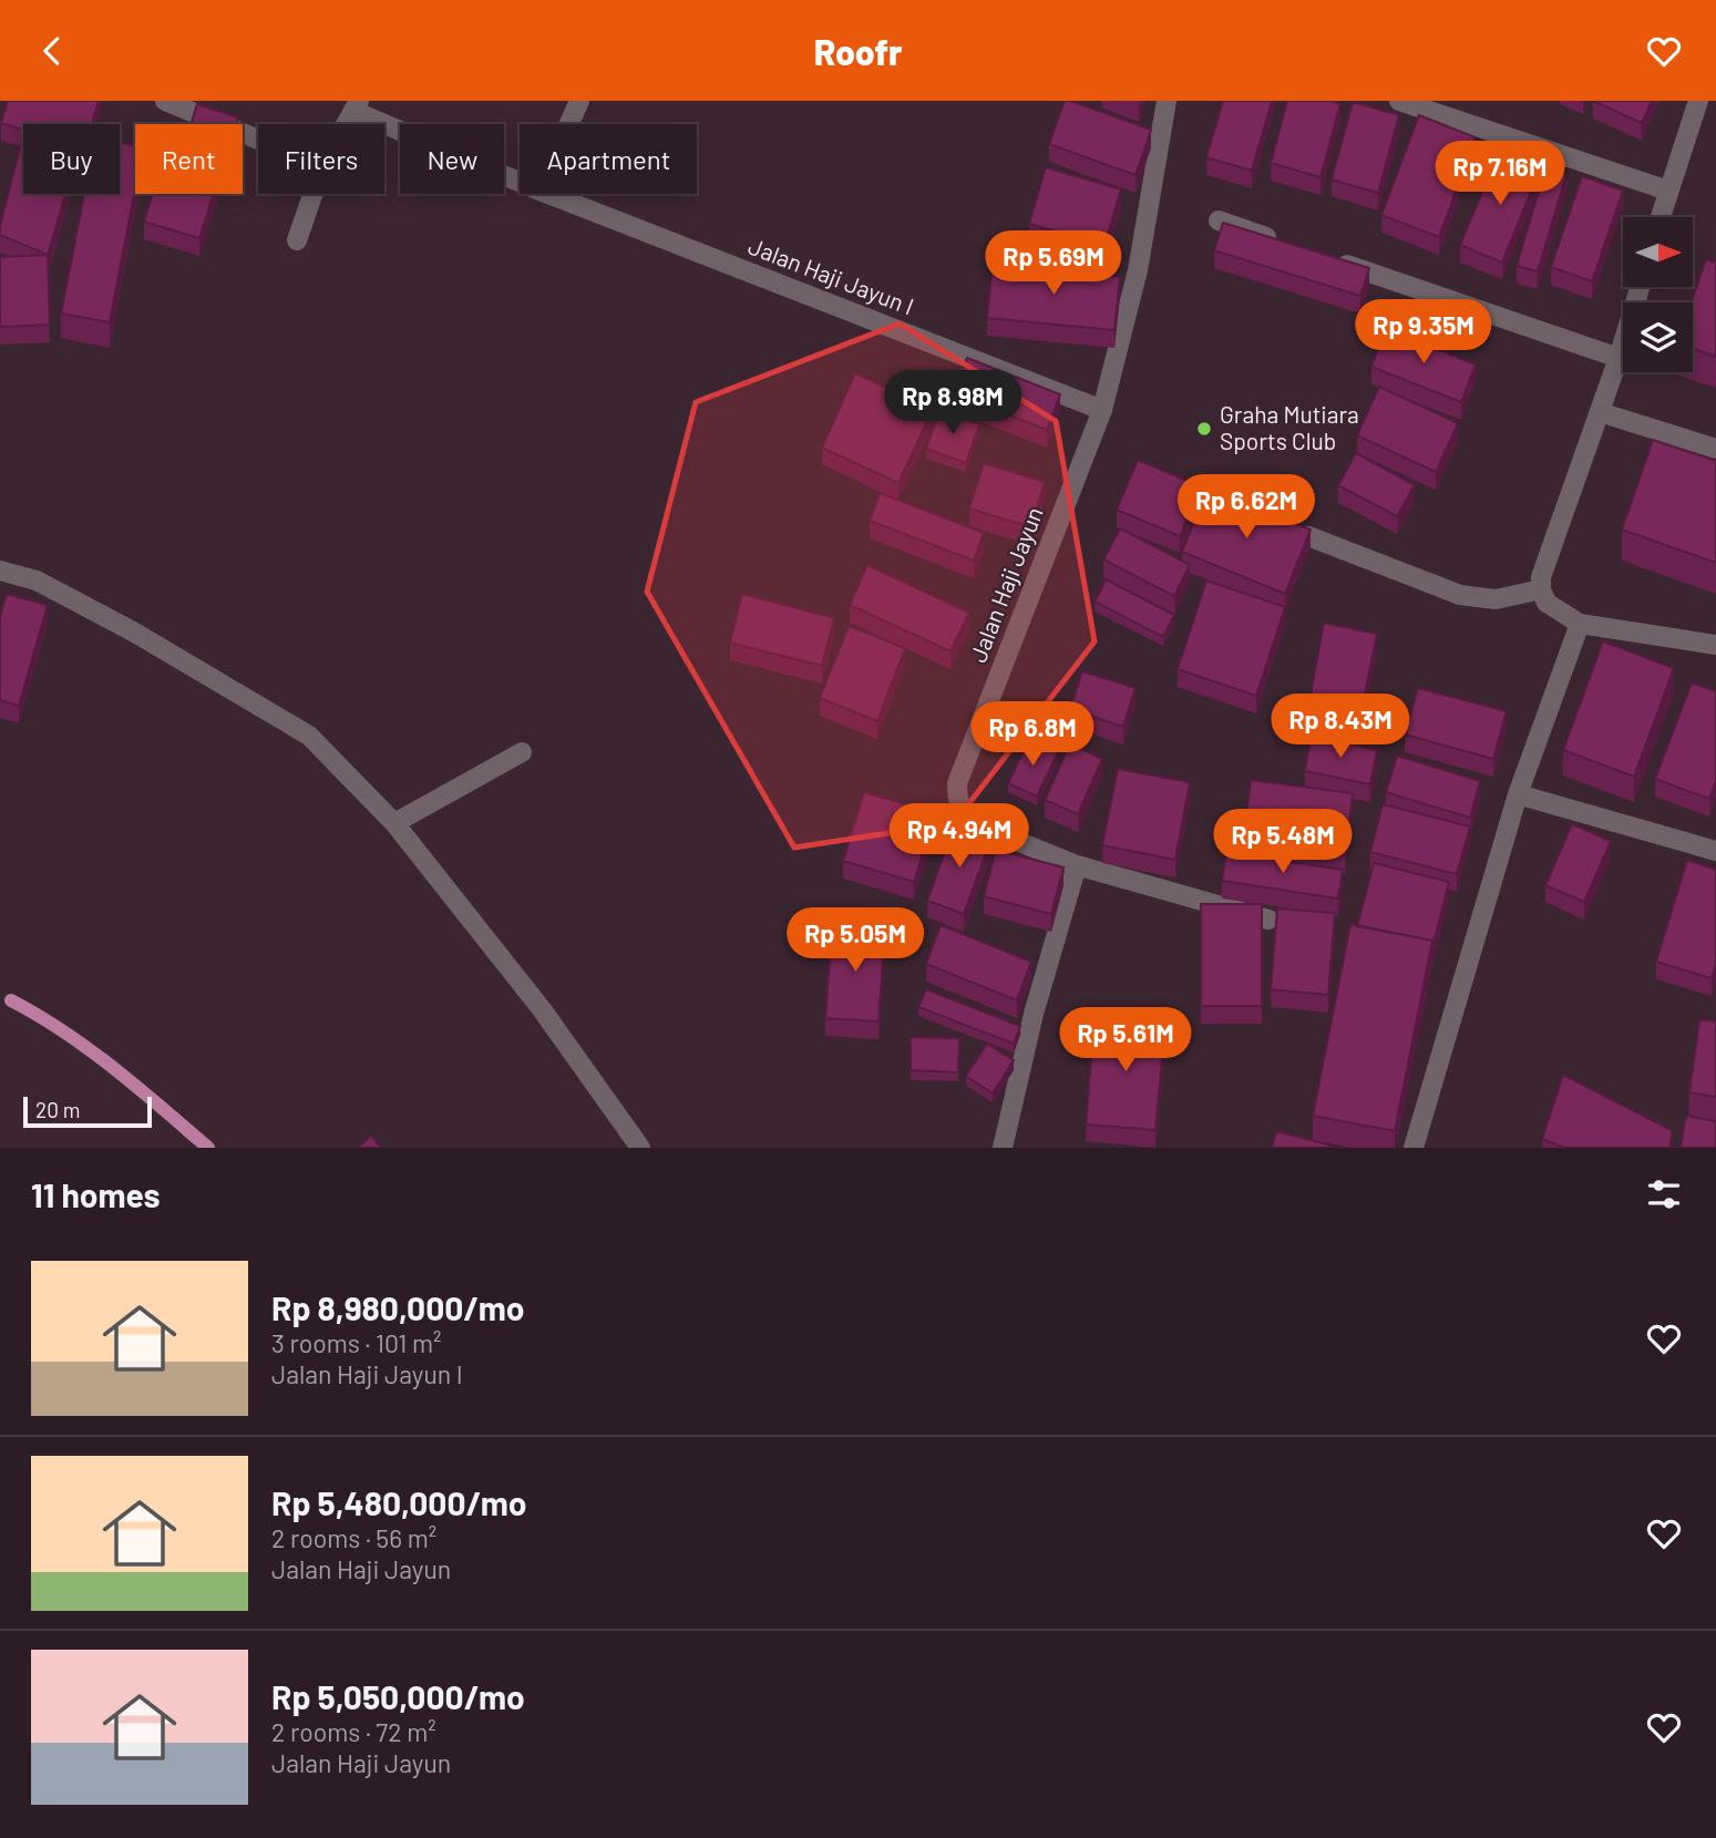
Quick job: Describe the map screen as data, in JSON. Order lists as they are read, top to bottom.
{
  "streets": {
    "street": ["Jalan Haji Jayun I", "Jalan Haji Jayun"]
  },
  "crossings": [
    ["Jalan Haji Jayun I", "Jalan Haji Jayun"]
  ],
  "places": ["Graha Mutiara Sports Club"],
  "scale_bar": "20 m",
  "north": "right",
  "page": {
    "header": "Roofr",
    "chip": [
      "Buy",
      "Rent",
      "Filters",
      "New",
      "Apartment"
    ],
    "price": [
      "Rp 7.16M",
      "Rp 5.69M",
      "Rp 9.35M",
      "Rp 8.98M",
      "Rp 6.62M",
      "Rp 8.43M",
      "Rp 6.8M",
      "Rp 4.94M",
      "Rp 5.48M",
      "Rp 5.05M",
      "Rp 5.61M"
    ],
    "scale": "20 m",
    "heading": "11 homes",
    "list": [
      {
        "name": "Rp 8,980,000/mo",
        "note": "3 rooms · 101 m² · Jalan Haji Jayun I"
      },
      {
        "name": "Rp 5,480,000/mo",
        "note": "2 rooms · 56 m² · Jalan Haji Jayun"
      },
      {
        "name": "Rp 5,050,000/mo",
        "note": "2 rooms · 72 m² · Jalan Haji Jayun"
      }
    ]
  }
}
